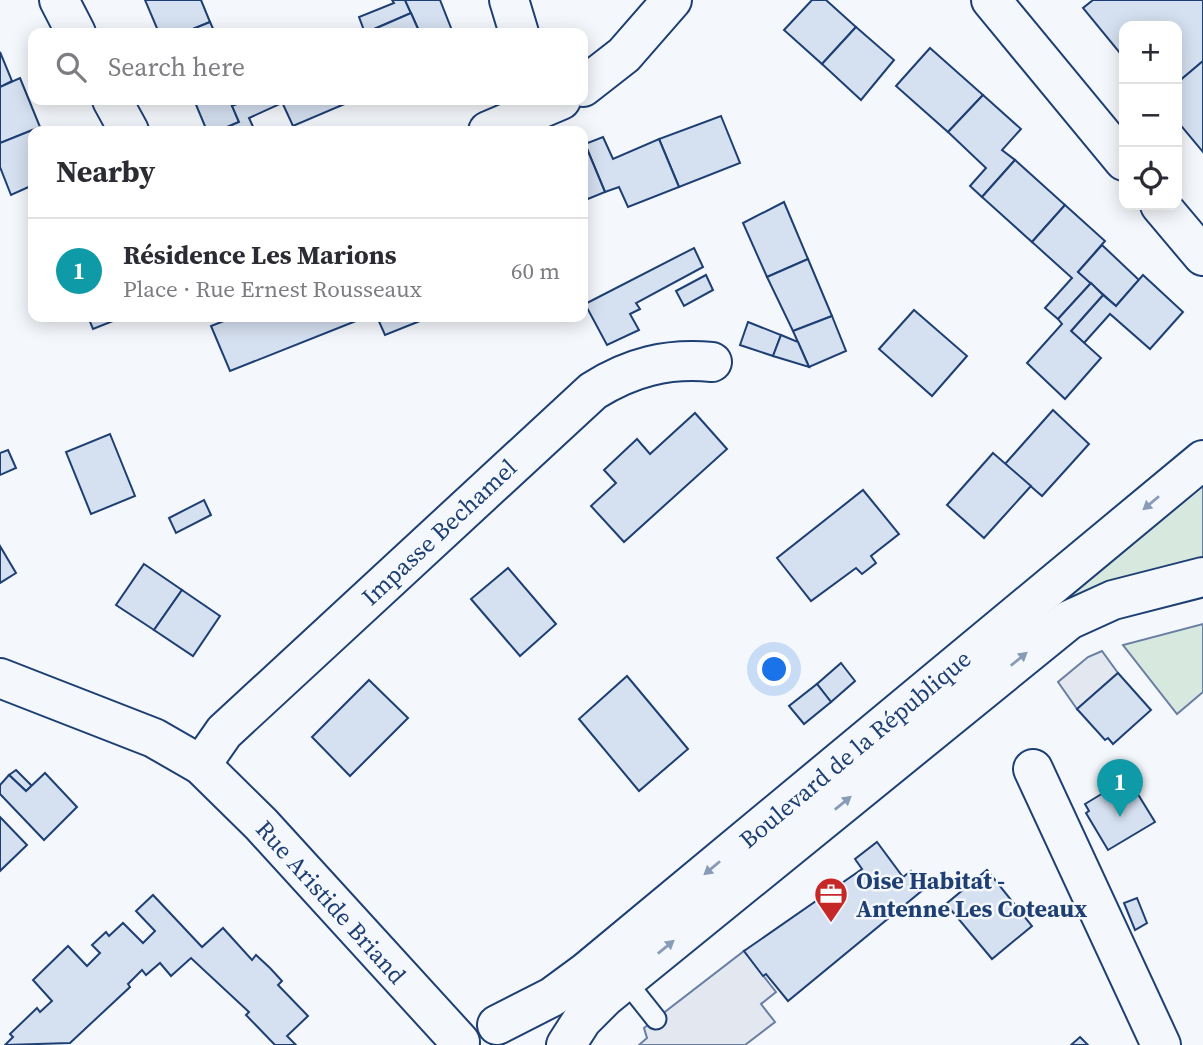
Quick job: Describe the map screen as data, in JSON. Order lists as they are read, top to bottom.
{
  "streets": {
    "street": ["Impasse Bechamel", "Boulevard de la République", "Rue Aristide Briand"]
  },
  "crossings": [
    ["Impasse Bechamel", "Rue Aristide Briand"],
    ["Boulevard de la République", "Rue Aristide Briand"]
  ],
  "places": {
    "office": ["Oise Habitat - Antenne Les Coteaux"]
  },
  "page": {
    "map_buttons": ["+", "−"],
    "search": "Search here",
    "heading": "Nearby",
    "list": [
      {
        "mark": "1",
        "name": "Résidence Les Marions",
        "note": "Place · Rue Ernest Rousseaux",
        "value": "60 m"
      }
    ],
    "pins": "1"
  }
}
